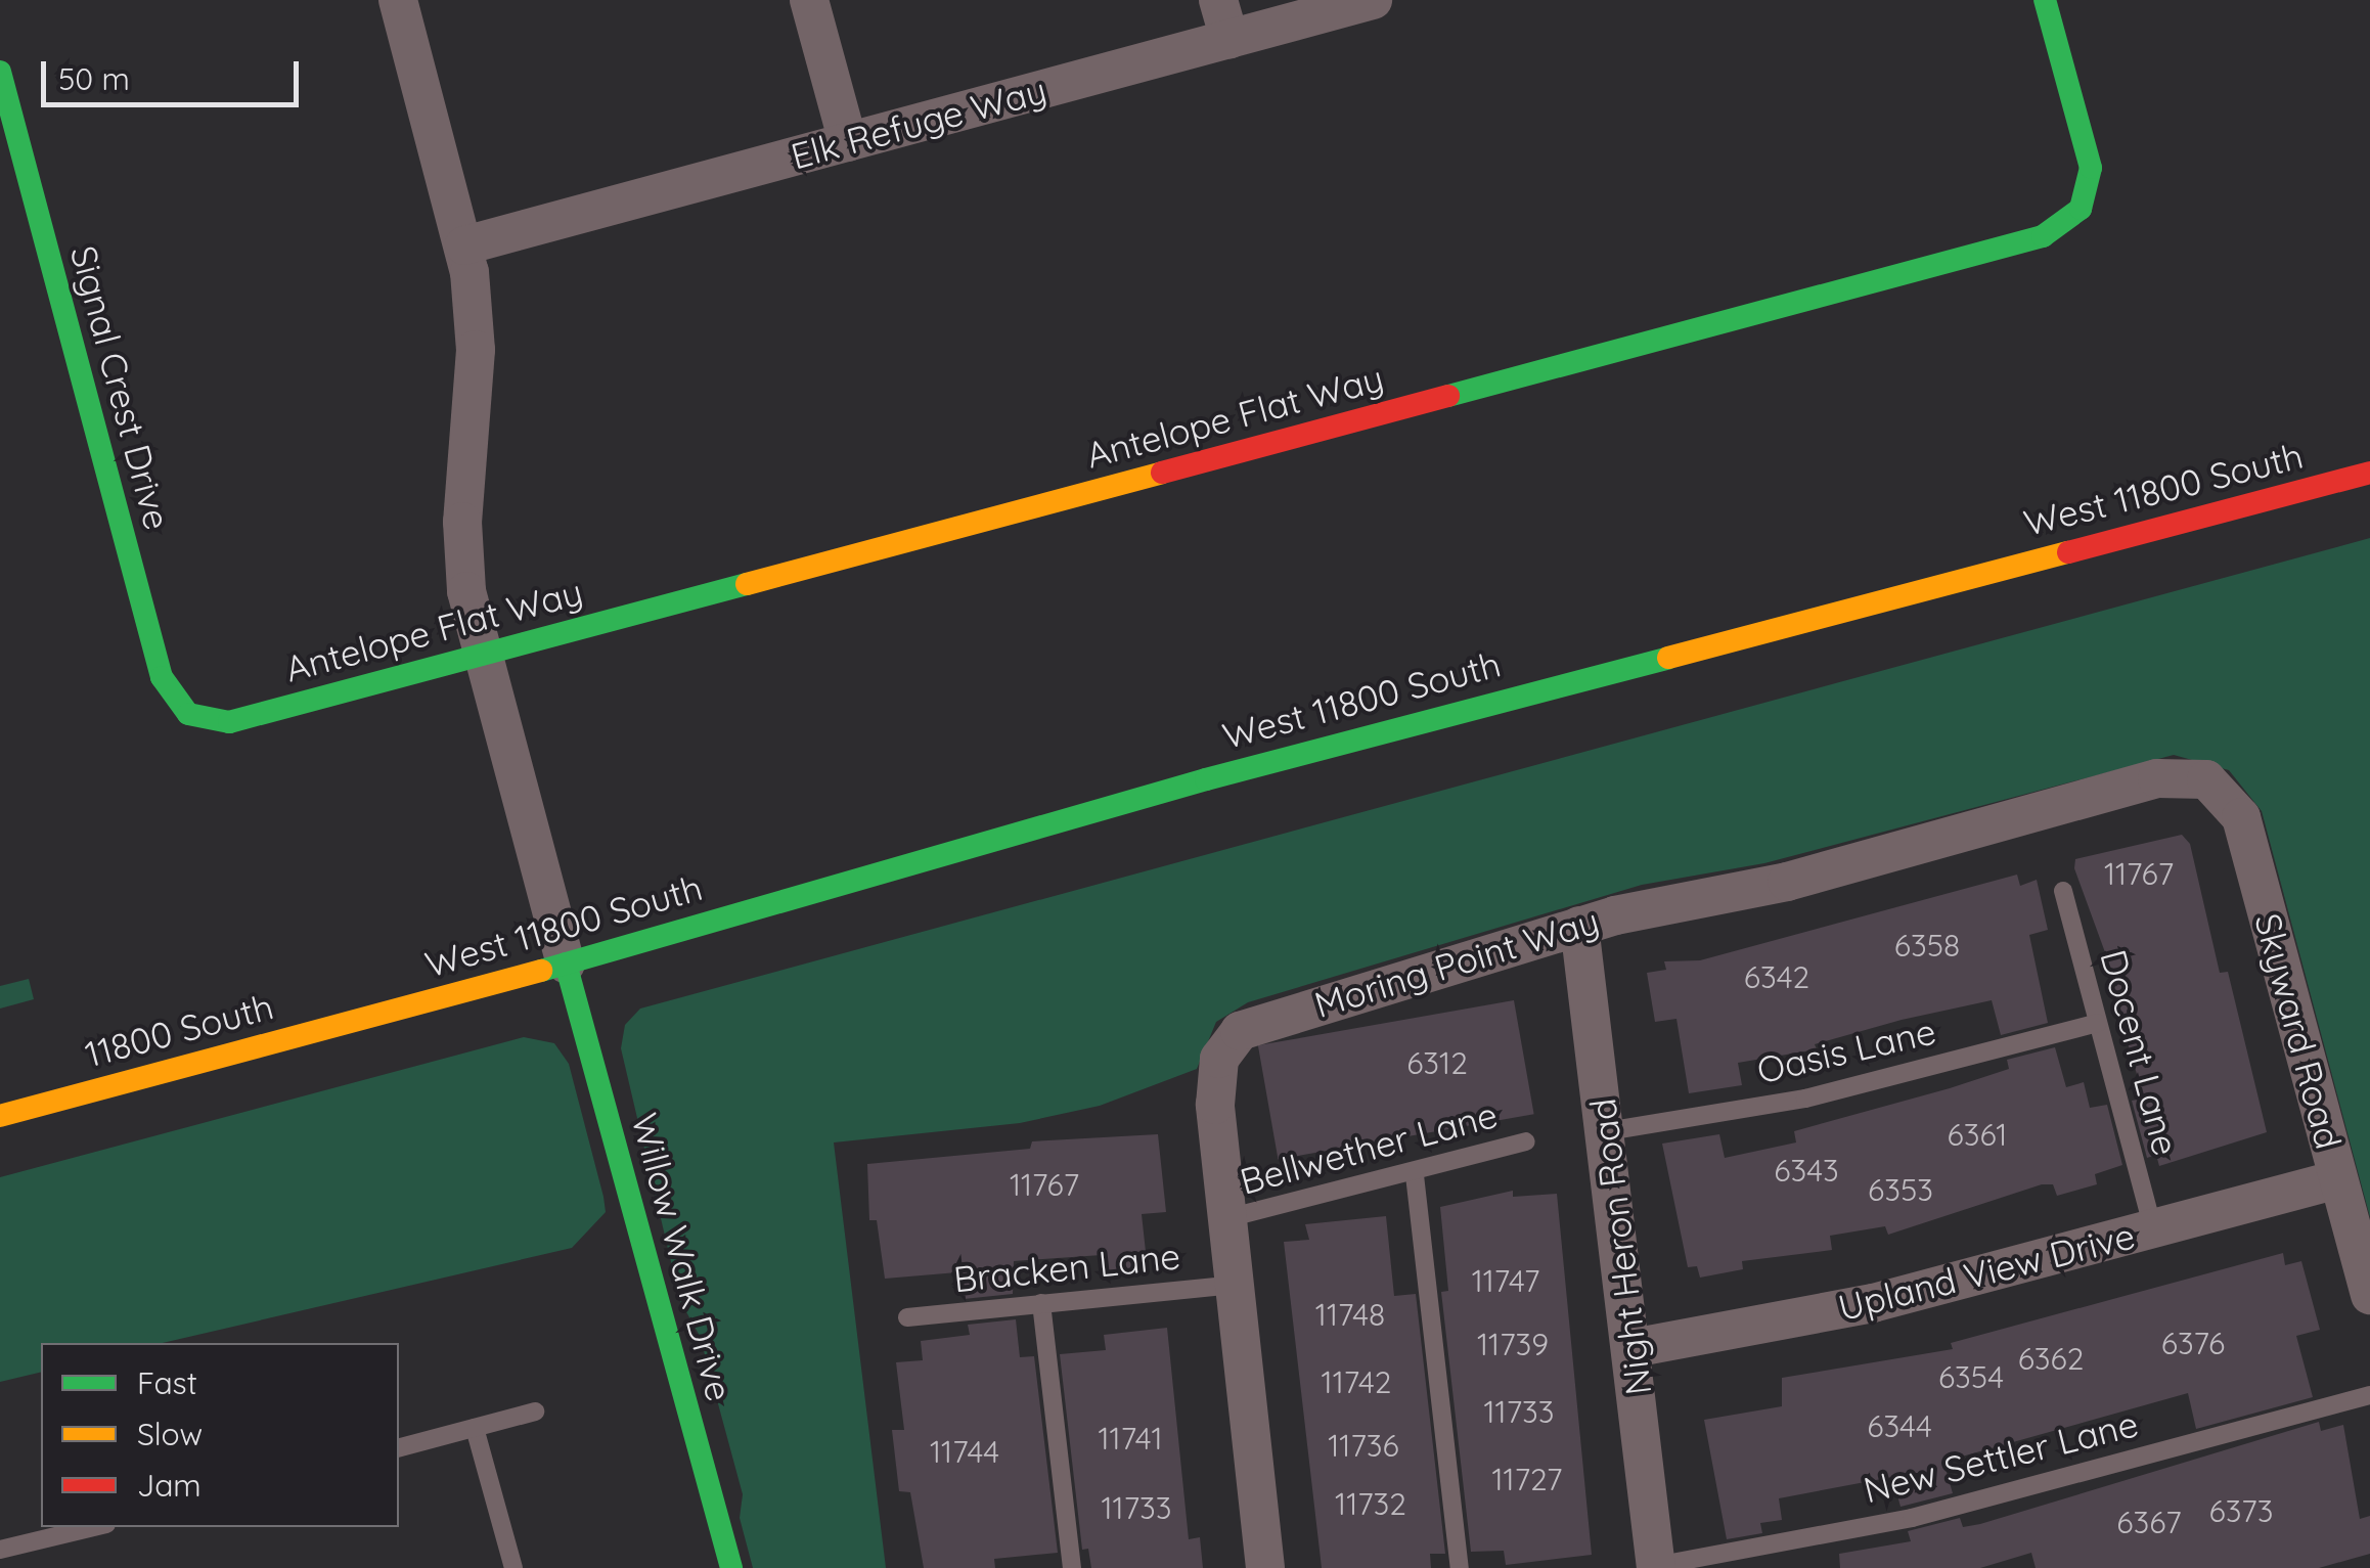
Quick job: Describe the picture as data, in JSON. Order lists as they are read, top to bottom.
{
  "streets": {
    "street": [
      "Elk Refuge Way",
      "Signal Crest Drive",
      "Antelope Flat Way",
      "West 11800 South",
      "Moring Point Way",
      "11800 South",
      "Skyward Road",
      "Night Heron Road",
      "Willow Walk Drive",
      "Upland View Drive"
    ],
    "lane": [
      "Oasis Lane",
      "Docent Lane",
      "Bellwether Lane",
      "Bracken Lane",
      "New Settler Lane"
    ]
  },
  "crossings": [
    ["Signal Crest Drive", "Antelope Flat Way"],
    ["West 11800 South", "11800 South"],
    ["West 11800 South", "Willow Walk Drive"],
    ["Moring Point Way", "Skyward Road"],
    ["Moring Point Way", "Bellwether Lane"],
    ["Moring Point Way", "Night Heron Road"],
    ["Moring Point Way", "Bracken Lane"],
    ["Skyward Road", "Upland View Drive"],
    ["Oasis Lane", "Docent Lane"],
    ["Oasis Lane", "Night Heron Road"],
    ["Docent Lane", "Upland View Drive"],
    ["Night Heron Road", "Upland View Drive"],
    ["Night Heron Road", "New Settler Lane"]
  ],
  "house_numbers": [
    "11767",
    "6358",
    "6342",
    "6312",
    "6361",
    "6343",
    "11767",
    "6353",
    "11747",
    "11748",
    "6376",
    "11739",
    "6362",
    "6354",
    "11742",
    "11733",
    "6344",
    "11741",
    "11736",
    "11744",
    "11727",
    "11732",
    "11733",
    "6373",
    "6367"
  ],
  "legend": ["Fast", "Slow", "Jam"],
  "scale_bar": "50 m"
}
